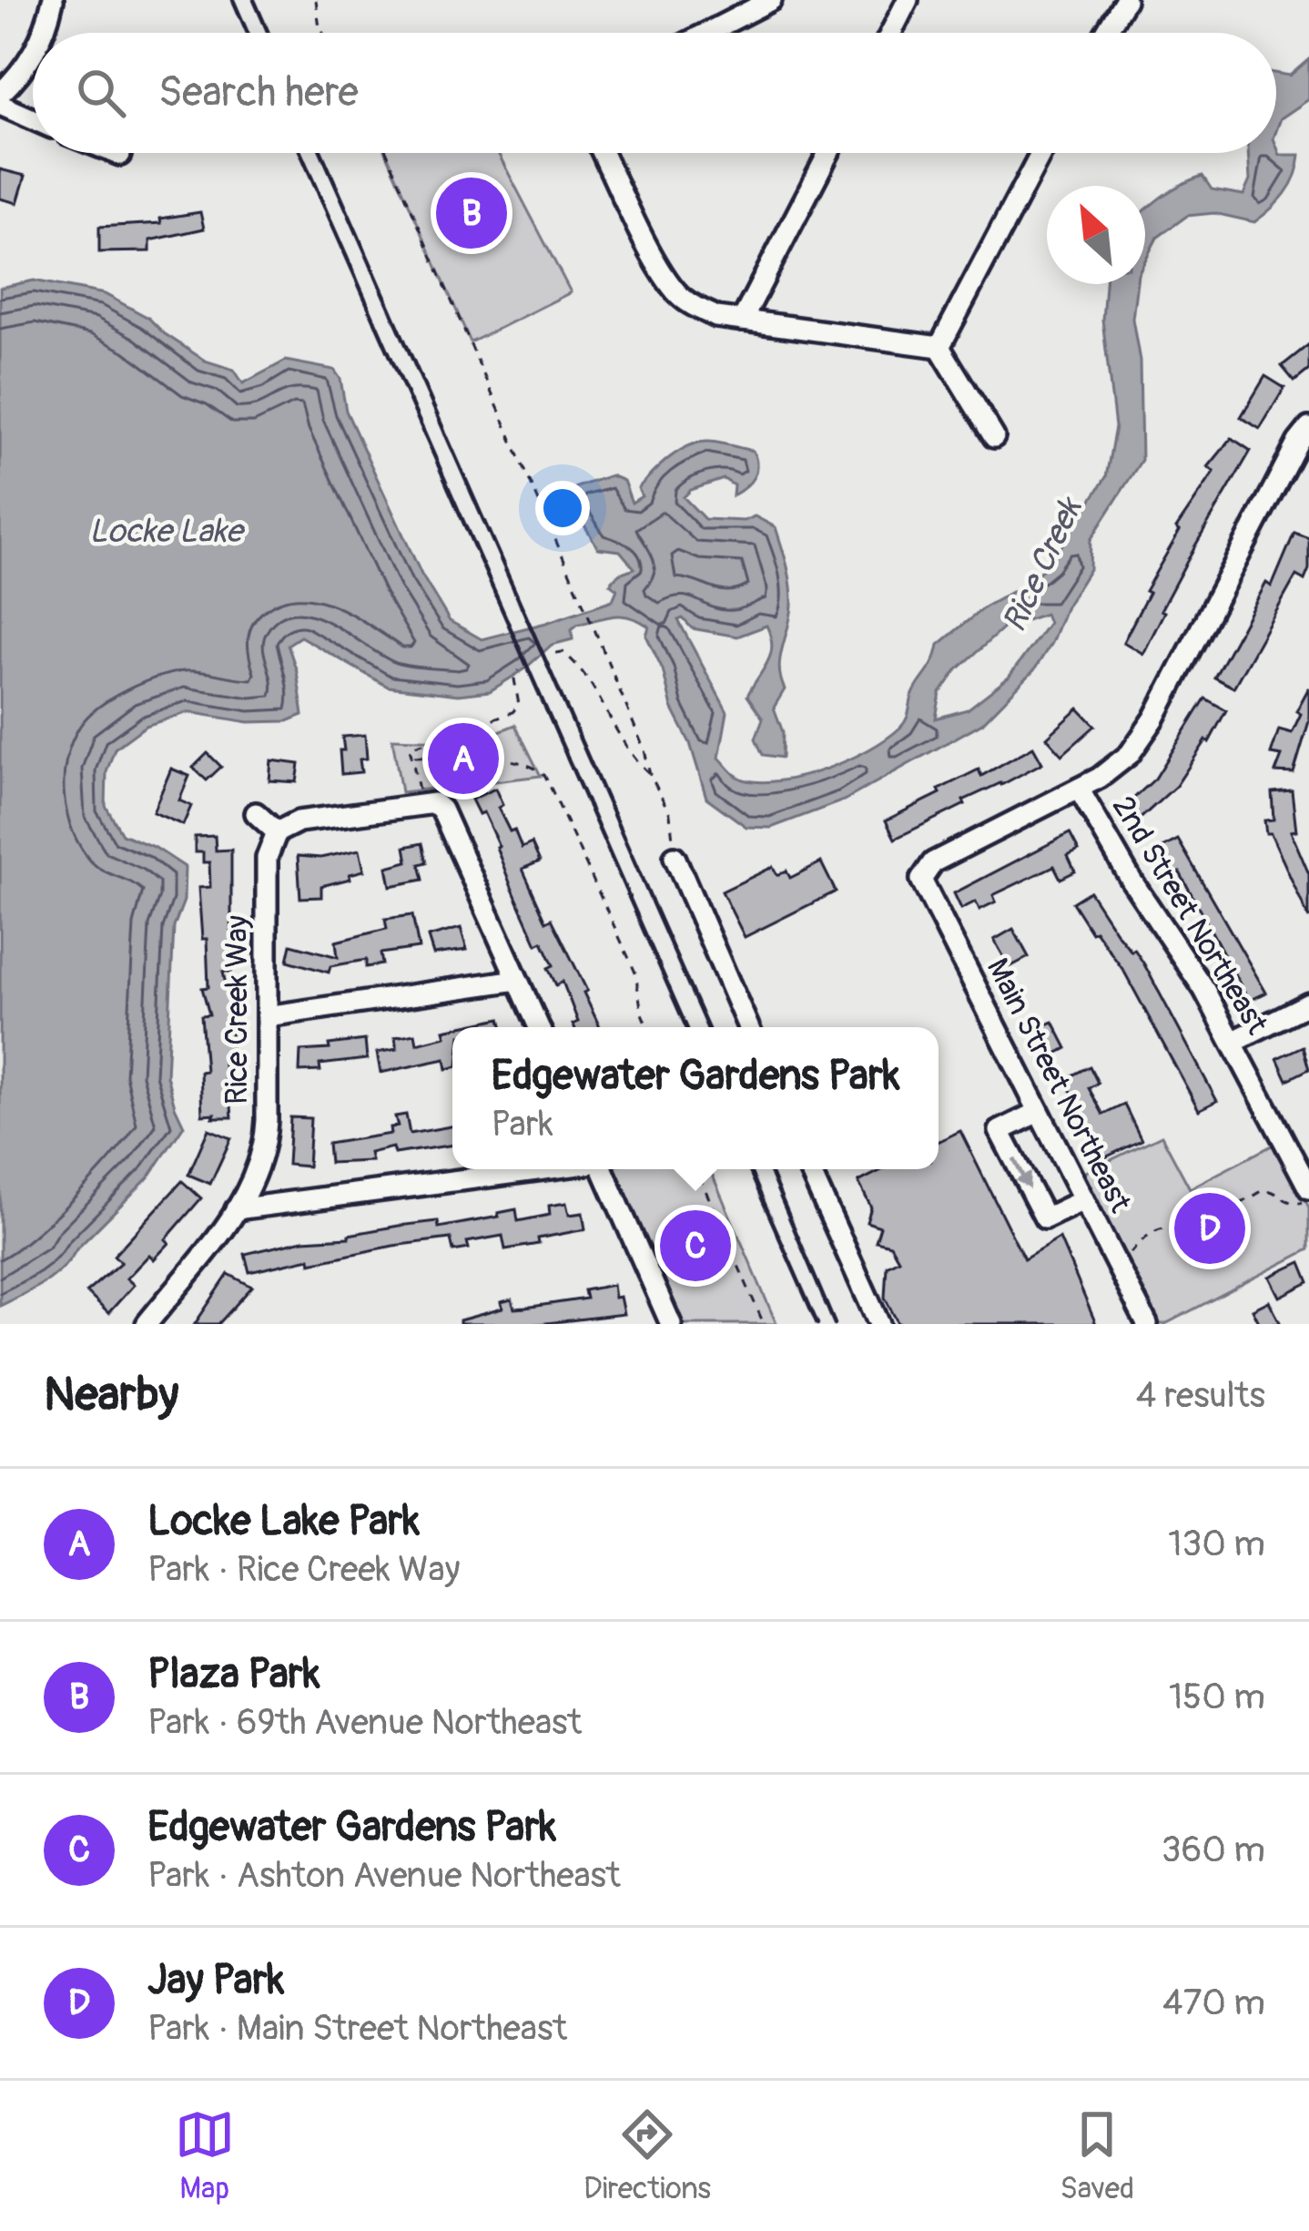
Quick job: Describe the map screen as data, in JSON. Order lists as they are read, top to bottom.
{
  "streets": {
    "street": ["2nd Street Northeast", "Rice Creek Way", "Main Street Northeast"]
  },
  "crossings": [
    ["2nd Street Northeast", "Main Street Northeast"]
  ],
  "water": ["Locke Lake", "Rice Creek"],
  "north": "top left",
  "page": {
    "search": "Search here",
    "pins": [
      "B",
      "A",
      "D",
      "C"
    ],
    "popup": ["Edgewater Gardens Park", "Park"],
    "heading": ["Nearby", "4 results"],
    "list": [
      {
        "mark": "A",
        "name": "Locke Lake Park",
        "note": "Park · Rice Creek Way",
        "value": "130 m"
      },
      {
        "mark": "B",
        "name": "Plaza Park",
        "note": "Park · 69th Avenue Northeast",
        "value": "150 m"
      },
      {
        "mark": "C",
        "name": "Edgewater Gardens Park",
        "note": "Park · Ashton Avenue Northeast",
        "value": "360 m"
      },
      {
        "mark": "D",
        "name": "Jay Park",
        "note": "Park · Main Street Northeast",
        "value": "470 m"
      }
    ],
    "nav": ["Map", "Directions", "Saved"]
  }
}
